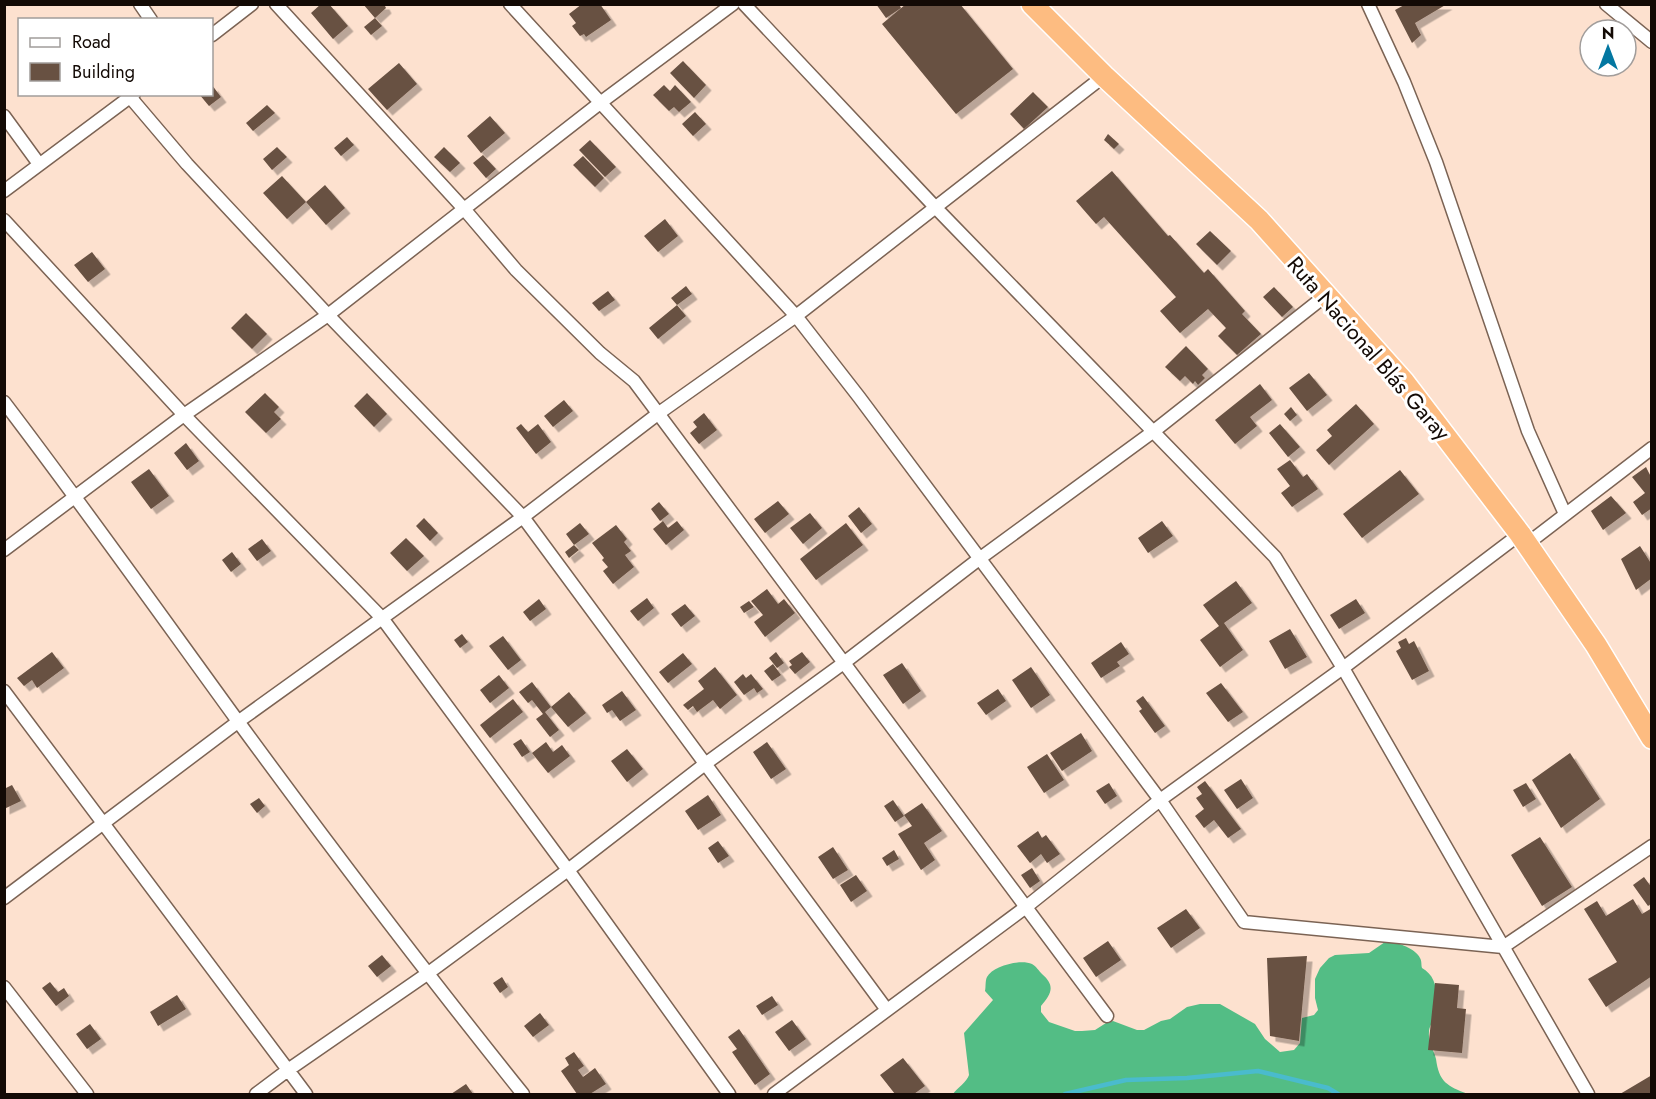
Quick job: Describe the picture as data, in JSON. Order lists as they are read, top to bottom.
{
  "streets": {
    "highway": ["Ruta Nacional Blás Garay"]
  },
  "legend": ["Road", "Building"],
  "north": "top"
}
